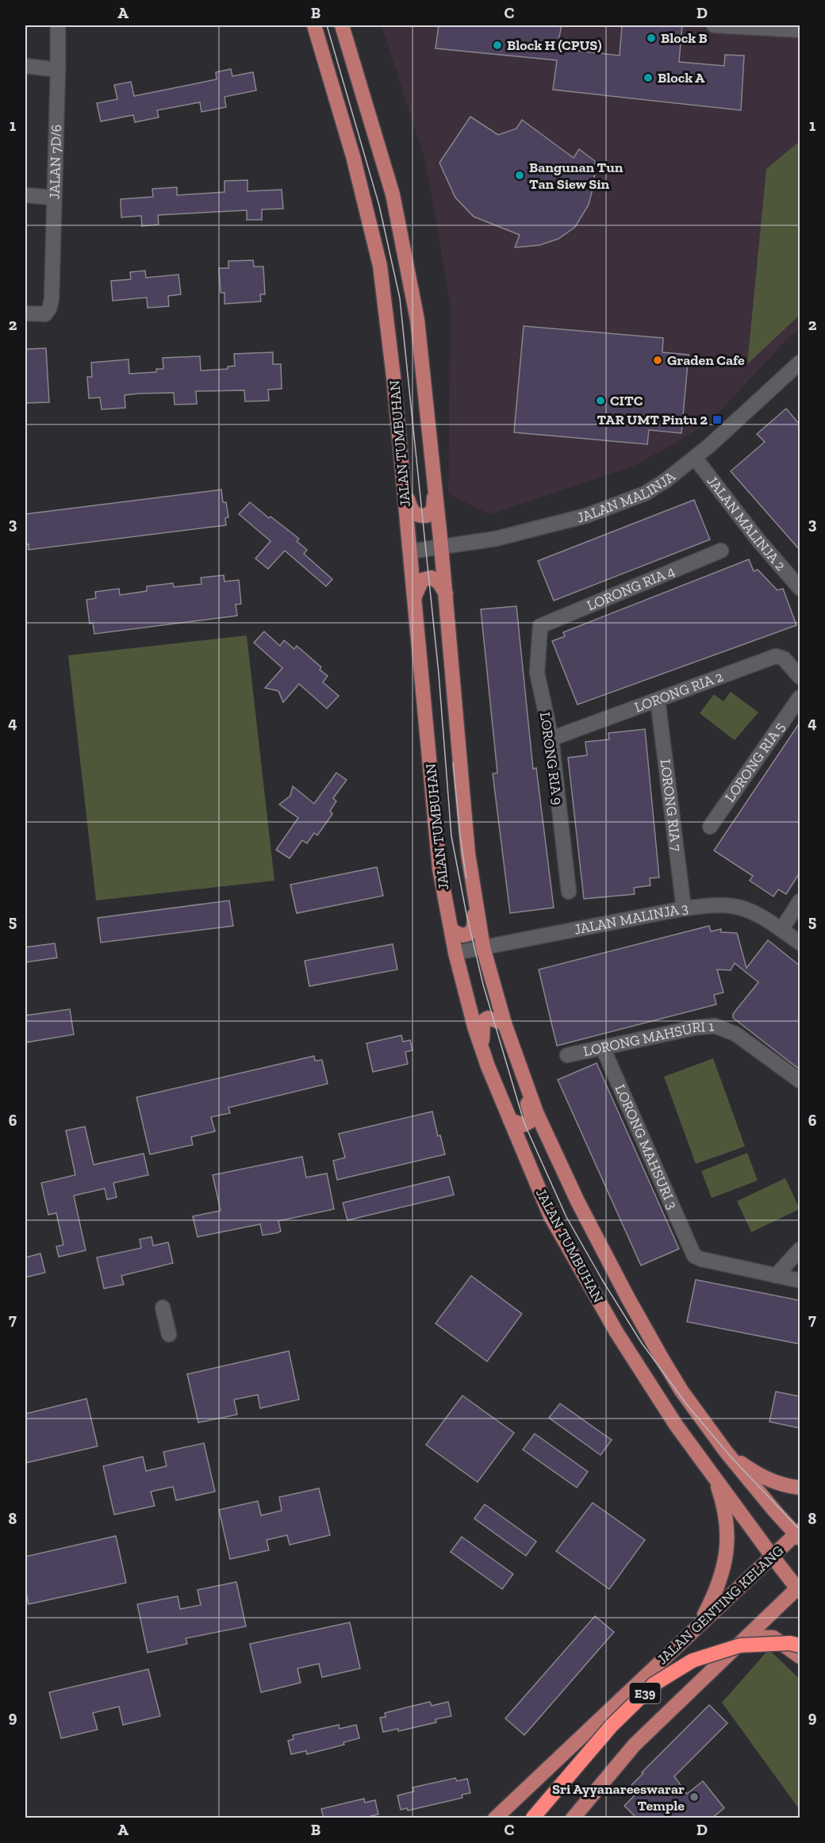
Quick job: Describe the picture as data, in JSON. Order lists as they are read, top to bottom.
{
  "streets": {
    "highway": ["E39"],
    "main road": ["JALAN TUMBUHAN", "JALAN GENTING KELANG"],
    "street": [
      "JALAN 7D/6",
      "JALAN MALINJA",
      "JALAN MALINJA 2",
      "LORONG RIA 4",
      "LORONG RIA 2",
      "LORONG RIA 9",
      "LORONG RIA 5",
      "LORONG RIA 7",
      "JALAN MALINJA 3",
      "LORONG MAHSURI 1",
      "LORONG MAHSURI 3"
    ]
  },
  "crossings": [
    ["JALAN TUMBUHAN", "JALAN MALINJA"],
    ["JALAN TUMBUHAN", "JALAN MALINJA 3"],
    ["JALAN TUMBUHAN", "JALAN GENTING KELANG"],
    ["JALAN MALINJA", "JALAN MALINJA 2"],
    ["LORONG RIA 4", "LORONG RIA 9"],
    ["LORONG RIA 2", "LORONG RIA 9"],
    ["LORONG RIA 2", "LORONG RIA 7"],
    ["LORONG RIA 7", "JALAN MALINJA 3"],
    ["LORONG MAHSURI 1", "LORONG MAHSURI 3"]
  ],
  "places": {
    "other": [
      "Block B",
      "Block H (CPUS)",
      "Block A",
      "Bangunan Tun Tan Siew Sin",
      "Graden Cafe",
      "CITC",
      "Sri Ayyanareeswarar Temple"
    ],
    "transit": ["TAR UMT Pintu 2"]
  },
  "grid": {
    "columns": [
      "A",
      "B",
      "C",
      "D"
    ],
    "rows": [
      "1",
      "2",
      "3",
      "4",
      "5",
      "6",
      "7",
      "8",
      "9"
    ]
  }
}
